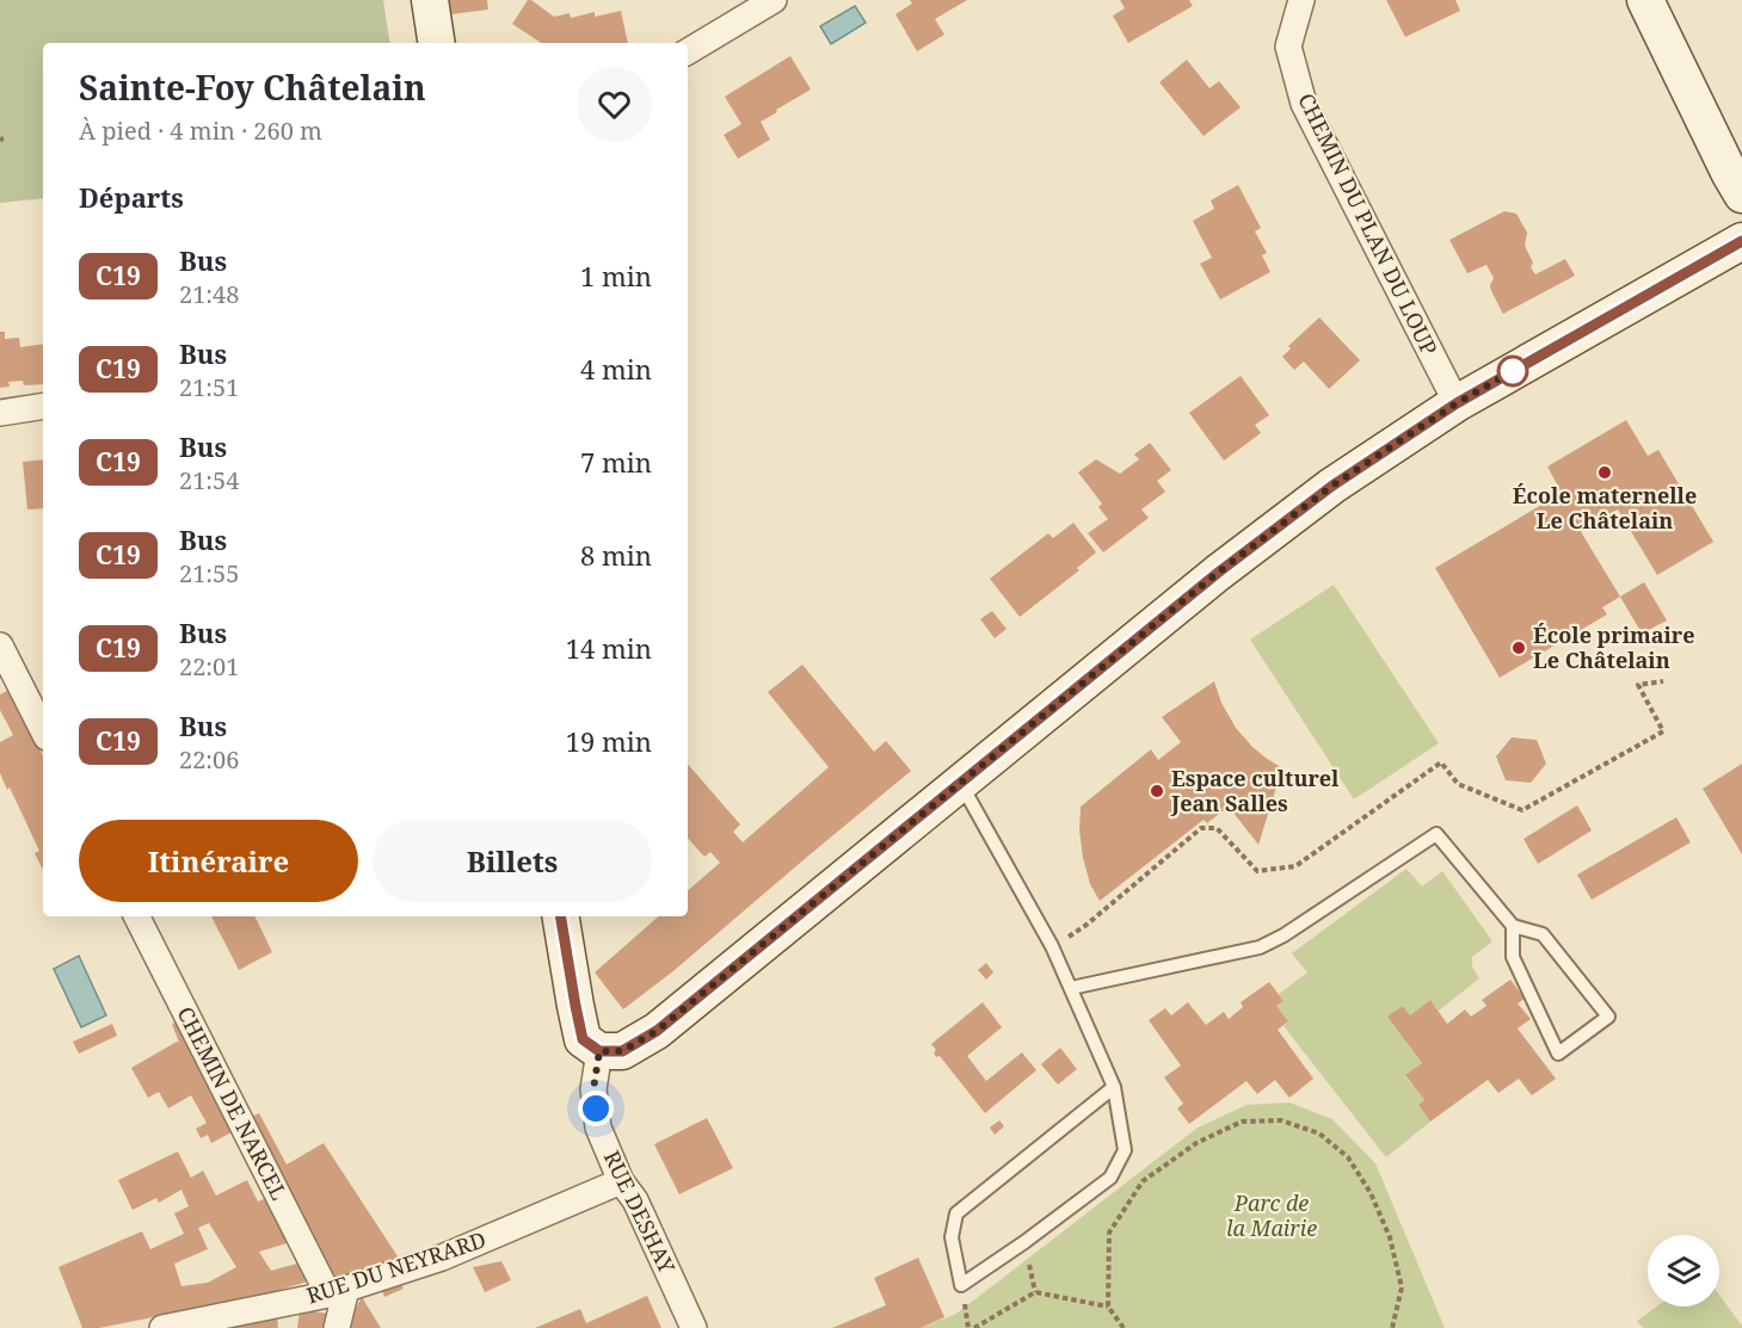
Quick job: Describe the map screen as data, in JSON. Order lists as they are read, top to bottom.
{
  "streets": {
    "street": [
      "CHEMIN DU PLAN DU LOUP",
      "CHEMIN DE NARCEL",
      "RUE DESHAY",
      "RUE DU NEYRARD"
    ]
  },
  "crossings": [
    ["CHEMIN DE NARCEL", "RUE DU NEYRARD"],
    ["RUE DESHAY", "RUE DU NEYRARD"]
  ],
  "parks": ["Parc de la Mairie"],
  "places": ["École maternelle Le Châtelain", "École primaire Le Châtelain", "Espace culturel Jean Salles"],
  "lines": ["bus line C19"],
  "page": {
    "heading": [
      ["Sainte-Foy Châtelain", "À pied · 4 min · 260 m"],
      "Départs"
    ],
    "list": [
      {
        "mark": "C19",
        "name": "Bus",
        "note": "21:48",
        "value": "1 min"
      },
      {
        "mark": "C19",
        "name": "Bus",
        "note": "21:51",
        "value": "4 min"
      },
      {
        "mark": "C19",
        "name": "Bus",
        "note": "21:54",
        "value": "7 min"
      },
      {
        "mark": "C19",
        "name": "Bus",
        "note": "21:55",
        "value": "8 min"
      },
      {
        "mark": "C19",
        "name": "Bus",
        "note": "22:01",
        "value": "14 min"
      },
      {
        "mark": "C19",
        "name": "Bus",
        "note": "22:06",
        "value": "19 min"
      }
    ],
    "buttons": ["Itinéraire", "Billets"]
  }
}
